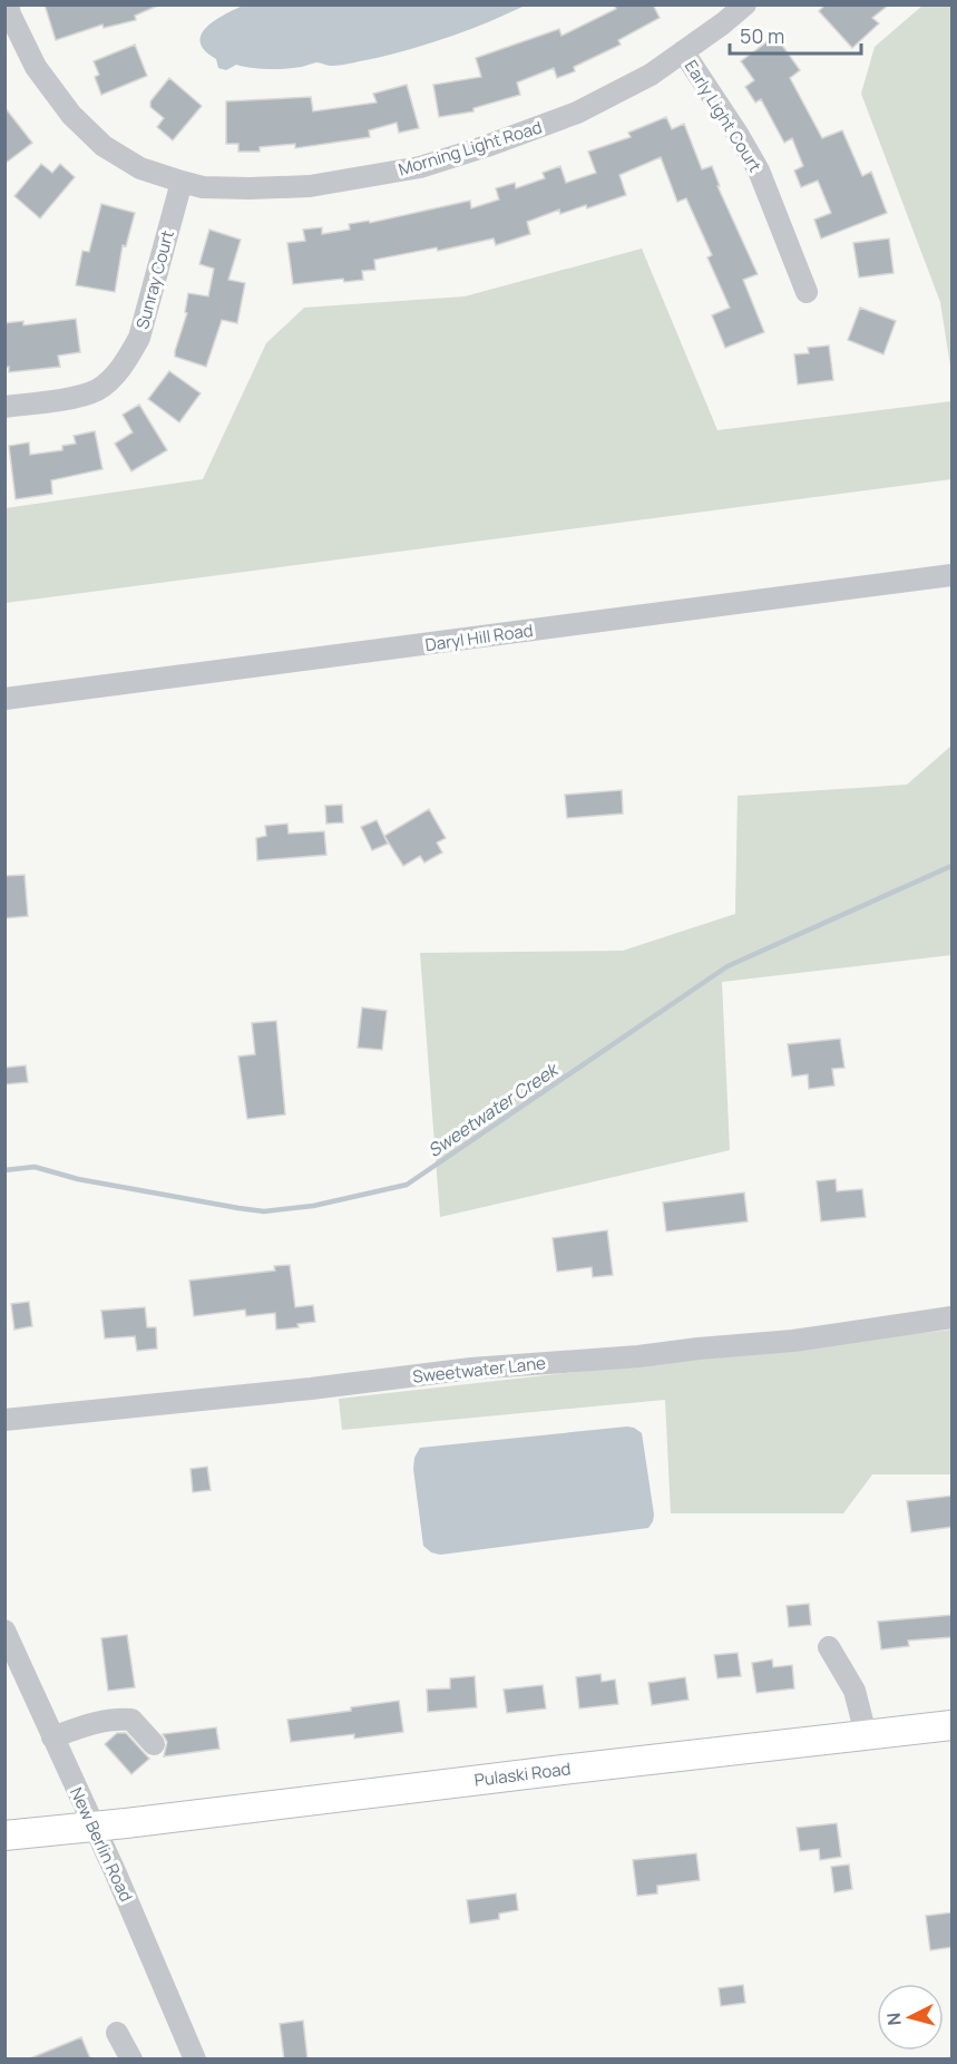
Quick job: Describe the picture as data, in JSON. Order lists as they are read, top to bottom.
{
  "streets": {
    "main road": ["Pulaski Road"],
    "street": [
      "Early Light Court",
      "Morning Light Road",
      "Sunray Court",
      "Daryl Hill Road",
      "Sweetwater Lane",
      "New Berlin Road"
    ]
  },
  "crossings": [
    ["Early Light Court", "Morning Light Road"],
    ["Morning Light Road", "Sunray Court"],
    ["Pulaski Road", "New Berlin Road"]
  ],
  "water": ["Sweetwater Creek"],
  "scale_bar": "50 m",
  "north": "left"
}
